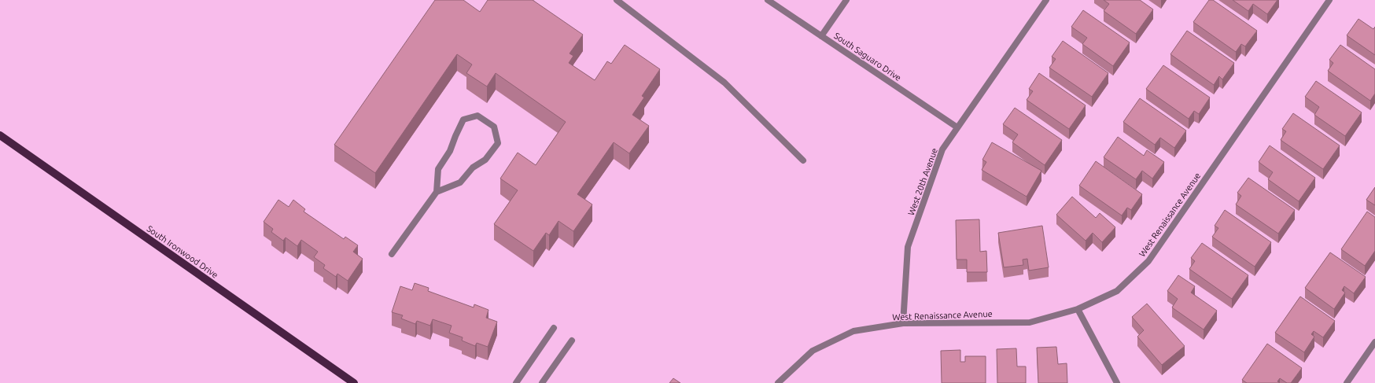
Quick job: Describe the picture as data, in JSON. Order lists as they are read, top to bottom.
{
  "streets": {
    "main road": ["South Ironwood Drive"],
    "street": ["South Saguaro Drive", "West 20th Avenue", "West Renaissance Avenue"]
  },
  "crossings": [
    ["South Saguaro Drive", "West 20th Avenue"],
    ["West 20th Avenue", "West Renaissance Avenue"]
  ]
}
